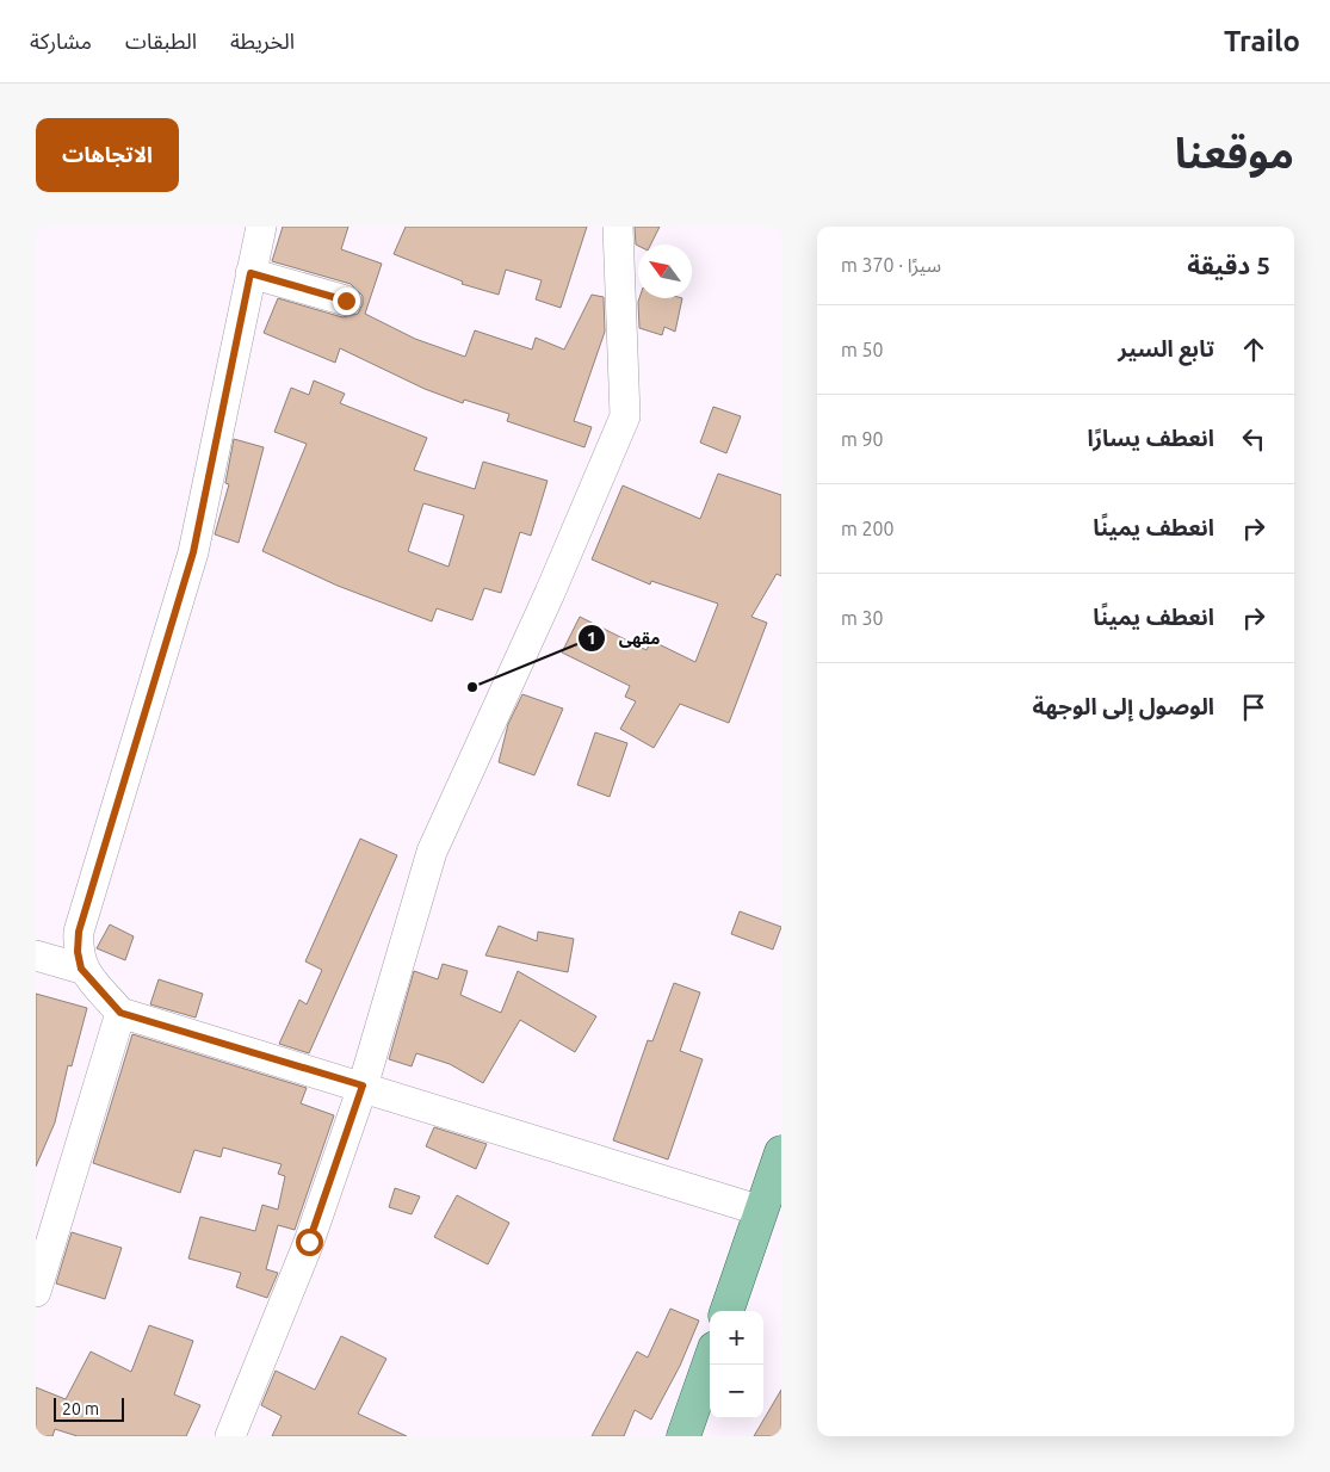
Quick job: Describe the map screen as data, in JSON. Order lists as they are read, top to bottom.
{
  "places": ["مقهى"],
  "scale_bar": "20 m",
  "north": "top left",
  "page": {
    "header": "Trailo",
    "nav": ["الخريطة", "الطبقات", "مشاركة"],
    "title": "موقعنا",
    "buttons": "الاتجاهات",
    "heading": ["5 دقيقة", "سيرًا · 370 m"],
    "list": [
      ["تابع السير", "50 m"],
      ["انعطف يسارًا", "90 m"],
      ["انعطف يمينًا", "200 m"],
      ["انعطف يمينًا", "30 m"],
      "الوصول إلى الوجهة"
    ],
    "map_buttons": ["+", "−"],
    "scale": "20 m"
  }
}
